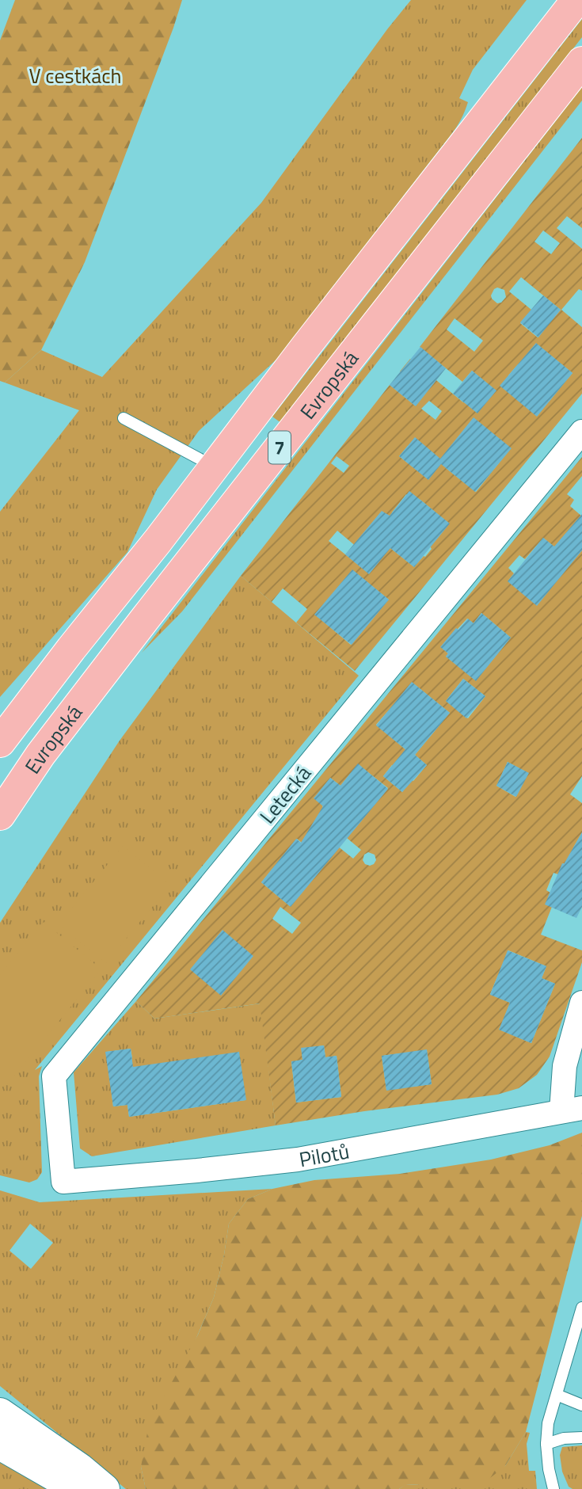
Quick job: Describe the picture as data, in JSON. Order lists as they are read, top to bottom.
{
  "streets": {
    "main road": ["Evropská", "7"],
    "street": ["Letecká", "Pilotů"]
  },
  "crossings": [
    ["Letecká", "Pilotů"]
  ],
  "parks": ["V cestkách"]
}
